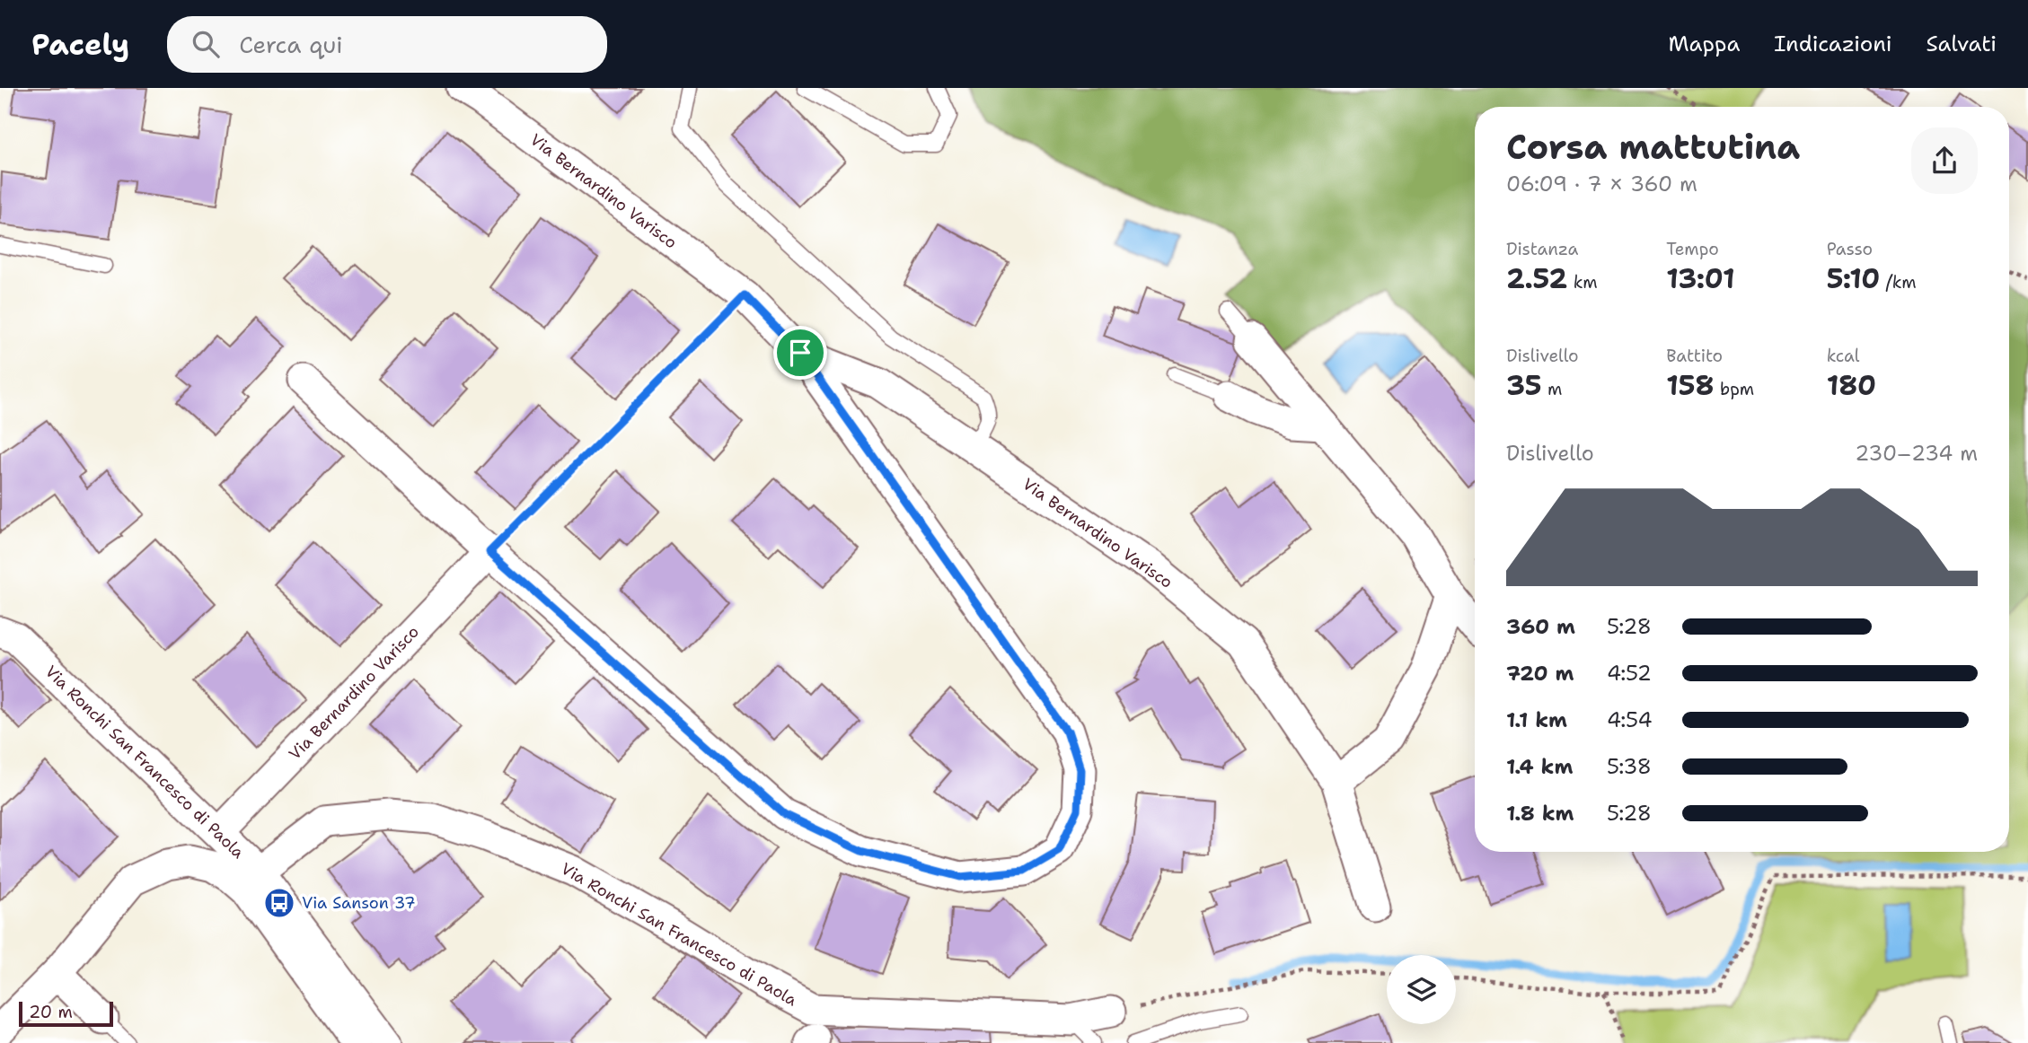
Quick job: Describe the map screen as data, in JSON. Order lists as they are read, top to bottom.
{
  "streets": {
    "street": ["Via Bernardino Varisco", "Via Ronchi San Francesco di Paola"]
  },
  "crossings": [
    ["Via Bernardino Varisco", "Via Ronchi San Francesco di Paola"]
  ],
  "places": {
    "bus stop": ["Via Sanson 37"]
  },
  "scale_bar": "20 m",
  "page": {
    "header": "Pacely",
    "search": "Cerca qui",
    "nav": ["Mappa", "Indicazioni", "Salvati"],
    "heading": ["Corsa mattutina", "06:09 · 7 × 360 m"],
    "stats": [
      ["Distanza", "2.52 km"],
      ["Tempo", "13:01"],
      ["Passo", "5:10 /km"],
      ["Dislivello", "35 m"],
      ["Battito", "158 bpm"],
      ["kcal", "180"]
    ],
    "chart": ["Dislivello", "230–234 m"],
    "list": [
      {
        "name": "360 m",
        "note": "5:28"
      },
      {
        "name": "720 m",
        "note": "4:52"
      },
      {
        "name": "1.1 km",
        "note": "4:54"
      },
      {
        "name": "1.4 km",
        "note": "5:38"
      },
      {
        "name": "1.8 km",
        "note": "5:28"
      }
    ],
    "scale": "20 m"
  }
}
